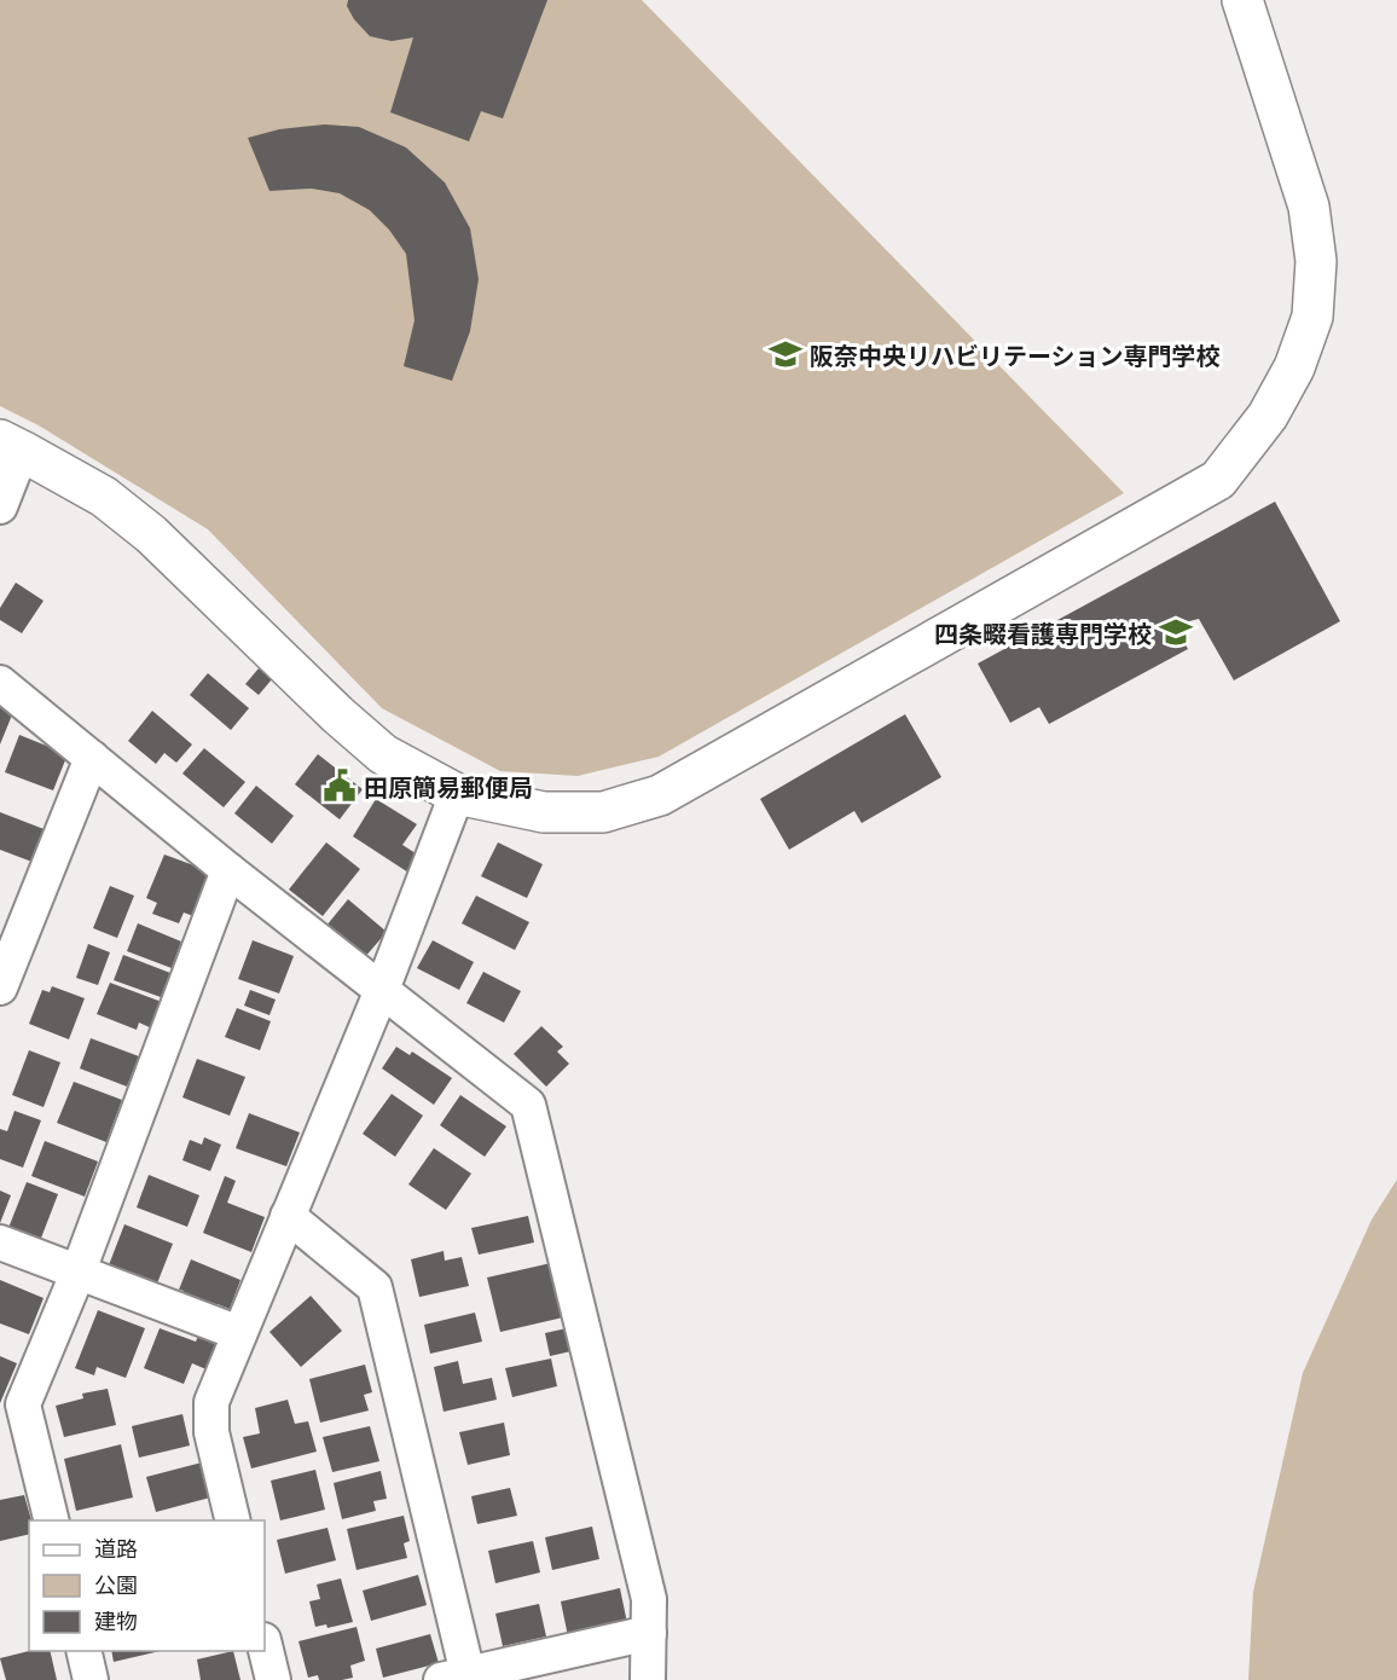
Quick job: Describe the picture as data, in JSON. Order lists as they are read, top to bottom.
{
  "places": {
    "school or university": ["阪奈中央リハビリテーション専門学校", "四条畷看護専門学校"],
    "public building": ["田原簡易郵便局"]
  },
  "legend": ["道路", "公園", "建物"]
}
